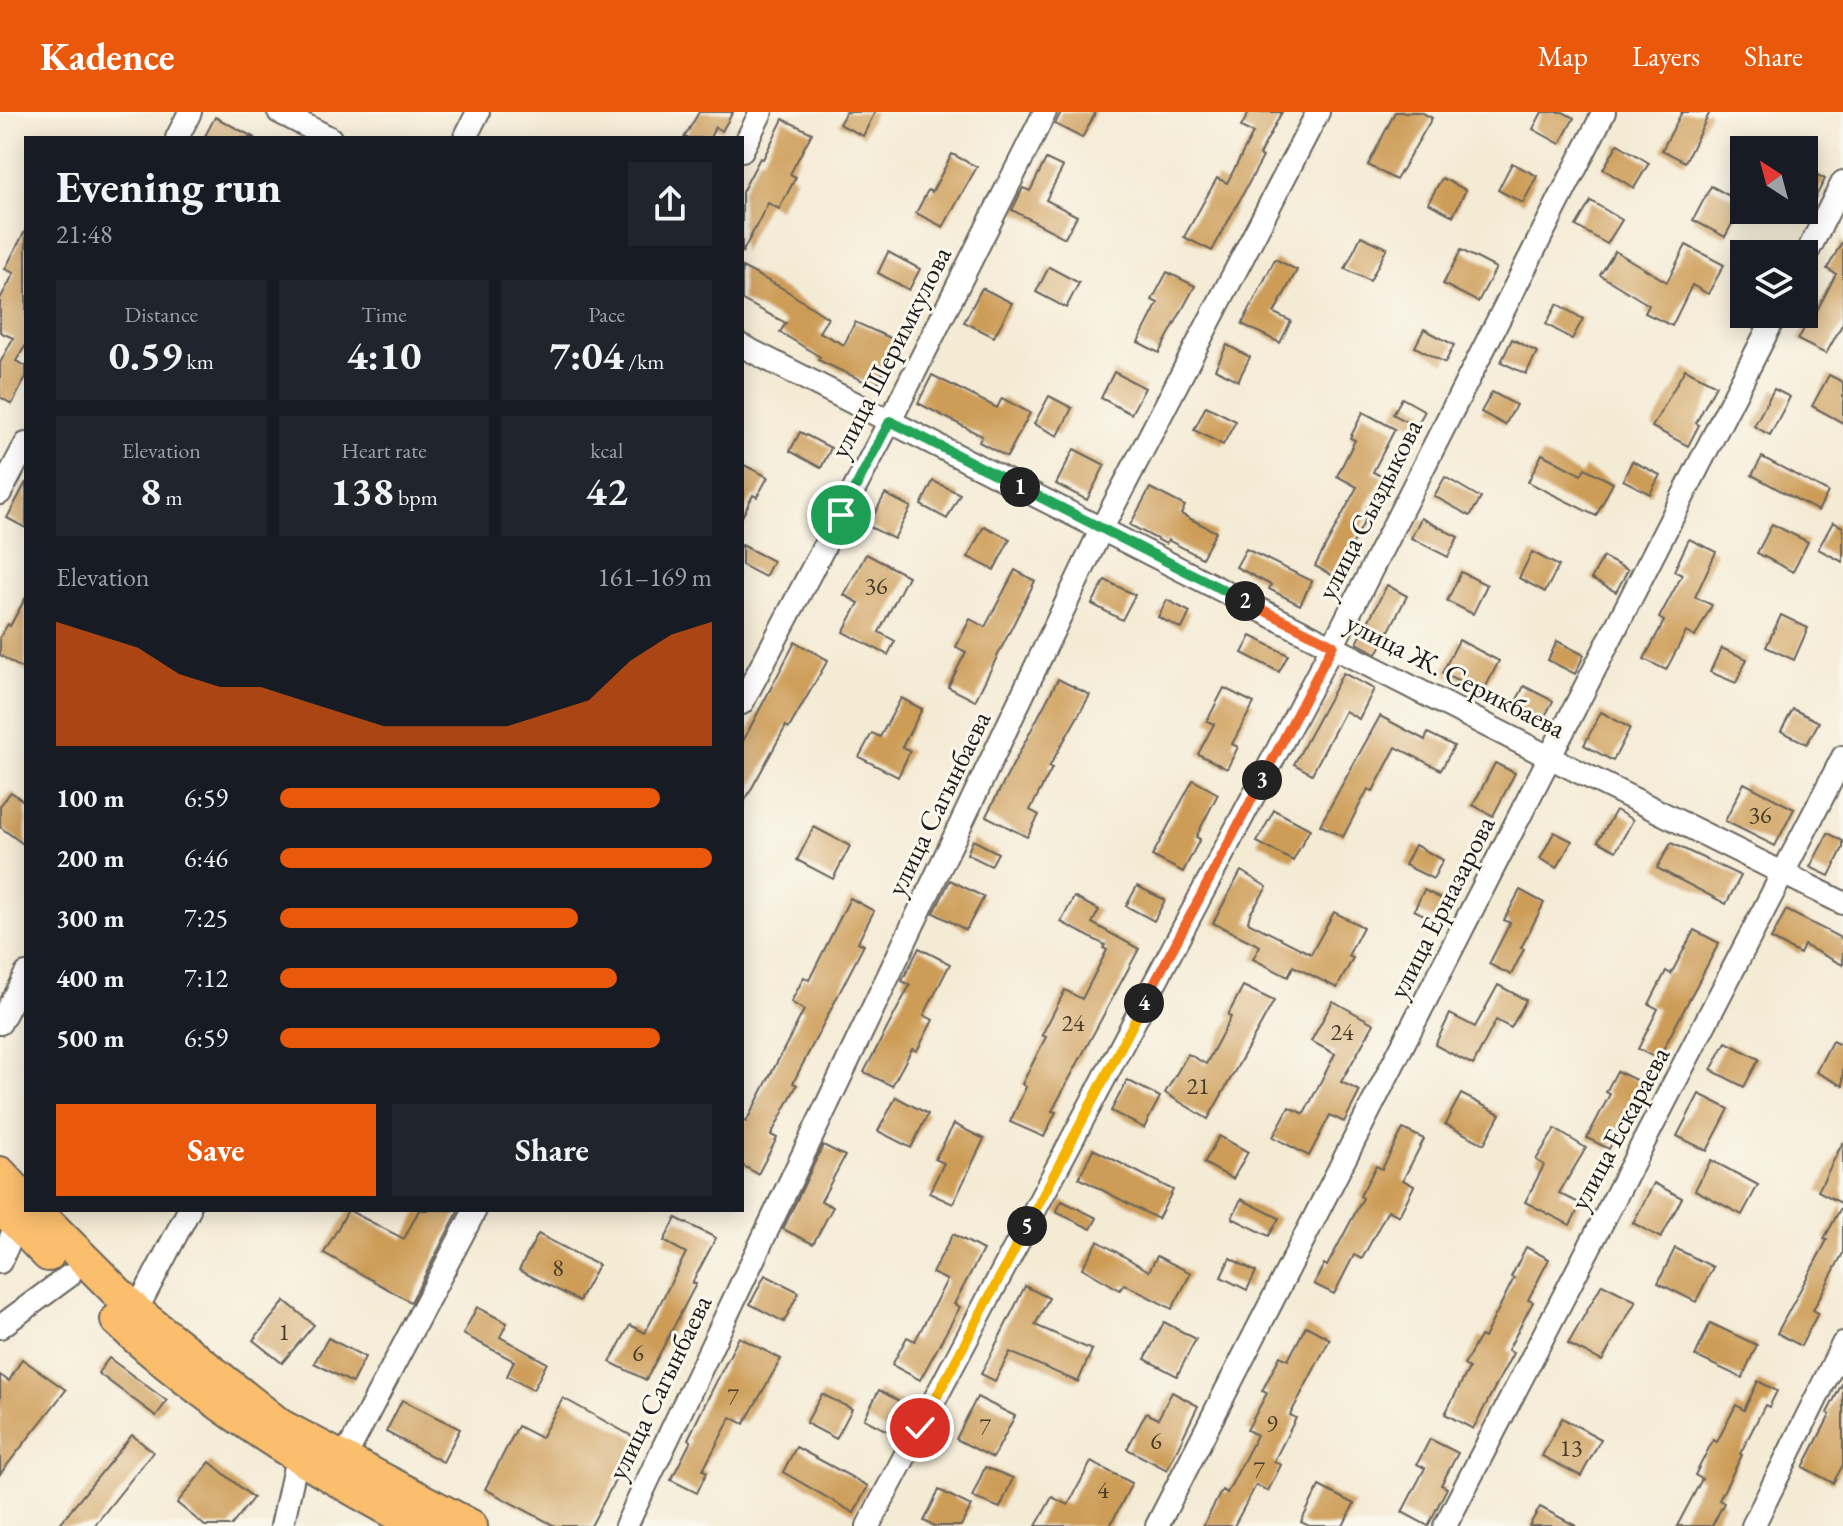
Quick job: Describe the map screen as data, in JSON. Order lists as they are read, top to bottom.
{
  "streets": {
    "street": [
      "улица Шеримкулова",
      "улица Сыздыкова",
      "улица Ж. Серикбаева",
      "улица Сагынбаева",
      "улица Ерназарова",
      "улица Ескараева"
    ]
  },
  "crossings": [
    ["улица Шеримкулова", "улица Ж. Серикбаева"],
    ["улица Сыздыкова", "улица Ж. Серикбаева"],
    ["улица Ж. Серикбаева", "улица Сагынбаева"],
    ["улица Ж. Серикбаева", "улица Ерназарова"],
    ["улица Ж. Серикбаева", "улица Ескараева"]
  ],
  "house_numbers": [
    "36",
    "36",
    "24",
    "24",
    "21",
    "8",
    "1",
    "6",
    "7",
    "9",
    "7",
    "6",
    "13",
    "7",
    "4"
  ],
  "north": "top left",
  "page": {
    "header": "Kadence",
    "nav": ["Map", "Layers", "Share"],
    "heading": ["Evening run", "21:48"],
    "stats": [
      ["Distance", "0.59 km"],
      ["Time", "4:10"],
      ["Pace", "7:04 /km"],
      ["Elevation", "8 m"],
      ["Heart rate", "138 bpm"],
      ["kcal", "42"]
    ],
    "pins": [
      "1",
      "2",
      "3",
      "4",
      "5"
    ],
    "chart": ["Elevation", "161–169 m"],
    "list": [
      {
        "name": "100 m",
        "note": "6:59"
      },
      {
        "name": "200 m",
        "note": "6:46"
      },
      {
        "name": "300 m",
        "note": "7:25"
      },
      {
        "name": "400 m",
        "note": "7:12"
      },
      {
        "name": "500 m",
        "note": "6:59"
      }
    ],
    "buttons": ["Save", "Share"]
  }
}
